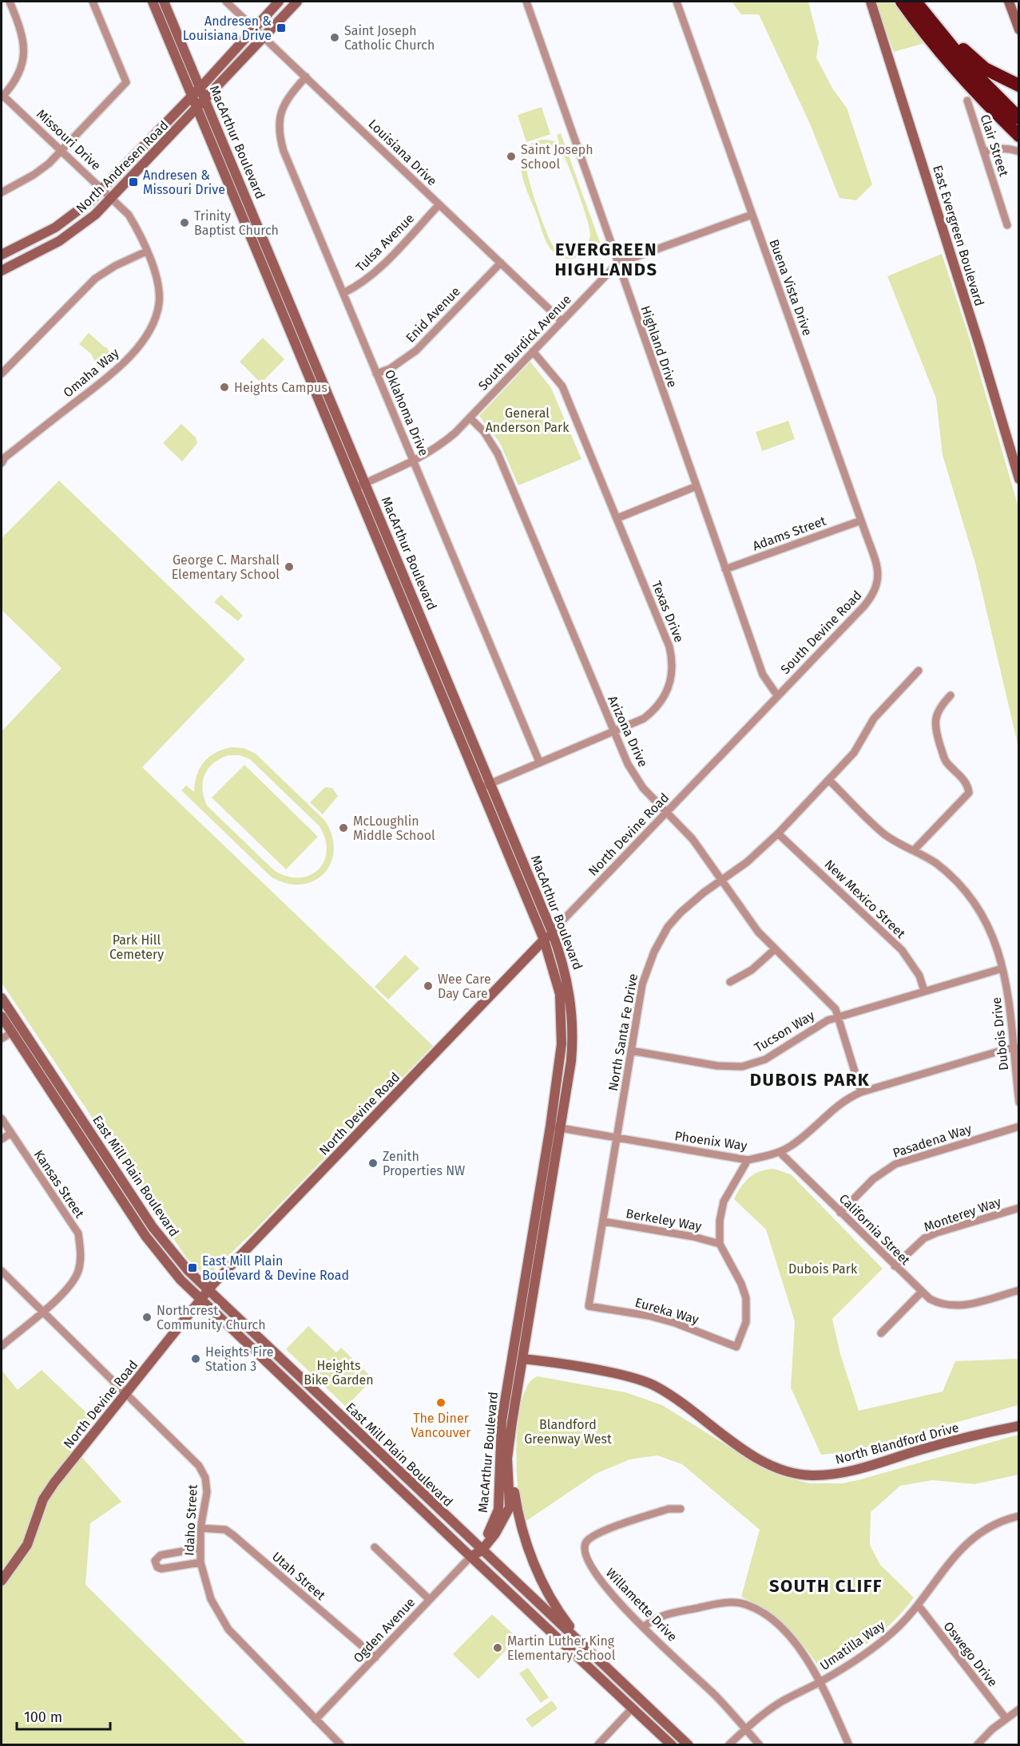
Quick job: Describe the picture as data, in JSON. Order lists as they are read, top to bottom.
{
  "streets": {
    "street": [
      "Missouri Drive",
      "MacArthur Boulevard",
      "Clair Street",
      "Louisiana Drive",
      "North Andresen Road",
      "East Evergreen Boulevard",
      "Tulsa Avenue",
      "Buena Vista Drive",
      "Enid Avenue",
      "South Burdick Avenue",
      "Highland Drive",
      "Omaha Way",
      "Oklahoma Drive",
      "Adams Street",
      "Texas Drive",
      "South Devine Road",
      "Arizona Drive",
      "North Devine Road",
      "New Mexico Street",
      "Tucson Way",
      "North Santa Fe Drive",
      "Dubois Drive",
      "Phoenix Way",
      "Pasadena Way",
      "East Mill Plain Boulevard",
      "Kansas Street",
      "Monterey Way",
      "Berkeley Way",
      "California Street",
      "Eureka Way",
      "North Blandford Drive",
      "Idaho Street",
      "Utah Street",
      "Willamette Drive",
      "Ogden Avenue",
      "Umatilla Way",
      "Oswego Drive"
    ]
  },
  "crossings": [
    ["Missouri Drive", "North Andresen Road"],
    ["Missouri Drive", "Omaha Way"],
    ["MacArthur Boulevard", "North Andresen Road"],
    ["MacArthur Boulevard", "South Burdick Avenue"],
    ["MacArthur Boulevard", "Texas Drive"],
    ["MacArthur Boulevard", "North Devine Road"],
    ["MacArthur Boulevard", "Phoenix Way"],
    ["MacArthur Boulevard", "East Mill Plain Boulevard"],
    ["MacArthur Boulevard", "North Blandford Drive"],
    ["MacArthur Boulevard", "Ogden Avenue"],
    ["Louisiana Drive", "North Andresen Road"],
    ["Louisiana Drive", "Tulsa Avenue"],
    ["Louisiana Drive", "Enid Avenue"],
    ["Louisiana Drive", "South Burdick Avenue"],
    ["Louisiana Drive", "Oklahoma Drive"],
    ["Tulsa Avenue", "Oklahoma Drive"],
    ["Buena Vista Drive", "South Burdick Avenue"],
    ["Buena Vista Drive", "Adams Street"],
    ["Buena Vista Drive", "South Devine Road"],
    ["Enid Avenue", "Oklahoma Drive"],
    ["South Burdick Avenue", "Highland Drive"],
    ["South Burdick Avenue", "Oklahoma Drive"],
    ["South Burdick Avenue", "Texas Drive"],
    ["South Burdick Avenue", "Arizona Drive"],
    ["Highland Drive", "Adams Street"],
    ["Highland Drive", "South Devine Road"],
    ["Highland Drive", "North Devine Road"],
    ["Oklahoma Drive", "Texas Drive"],
    ["Texas Drive", "Arizona Drive"],
    ["South Devine Road", "North Devine Road"],
    ["Arizona Drive", "North Devine Road"],
    ["Arizona Drive", "Tucson Way"],
    ["Arizona Drive", "North Santa Fe Drive"],
    ["Arizona Drive", "Phoenix Way"],
    ["North Devine Road", "East Mill Plain Boulevard"],
    ["North Devine Road", "Idaho Street"],
    ["New Mexico Street", "Tucson Way"],
    ["New Mexico Street", "North Santa Fe Drive"],
    ["Tucson Way", "North Santa Fe Drive"],
    ["Tucson Way", "Dubois Drive"],
    ["North Santa Fe Drive", "Dubois Drive"],
    ["North Santa Fe Drive", "Phoenix Way"],
    ["North Santa Fe Drive", "Berkeley Way"],
    ["North Santa Fe Drive", "Eureka Way"],
    ["Dubois Drive", "Phoenix Way"],
    ["Phoenix Way", "California Street"],
    ["Pasadena Way", "California Street"],
    ["East Mill Plain Boulevard", "Ogden Avenue"],
    ["Kansas Street", "Idaho Street"],
    ["Monterey Way", "California Street"],
    ["Berkeley Way", "Eureka Way"],
    ["Idaho Street", "Utah Street"],
    ["Idaho Street", "Ogden Avenue"],
    ["Utah Street", "Ogden Avenue"],
    ["Willamette Drive", "Umatilla Way"],
    ["Umatilla Way", "Oswego Drive"]
  ],
  "districts": ["EVERGREEN HIGHLANDS", "DUBOIS PARK", "SOUTH CLIFF"],
  "parks": [
    "General Anderson Park",
    "Park Hill Cemetery",
    "Dubois Park",
    "Heights Bike Garden",
    "Blandford Greenway West"
  ],
  "places": {
    "transit": ["Andresen & Louisiana Drive", "Andresen & Missouri Drive", "East Mill Plain Boulevard & Devine Road"],
    "other": [
      "Saint Joseph Catholic Church",
      "Saint Joseph School",
      "Trinity Baptist Church",
      "Heights Campus",
      "George C. Marshall Elementary School",
      "McLoughlin Middle School",
      "Wee Care Day Care",
      "Zenith Properties NW",
      "Northcrest Community Church",
      "Heights Fire Station 3",
      "The Diner Vancouver",
      "Martin Luther King Elementary School"
    ]
  },
  "scale_bar": "100 m"
}
